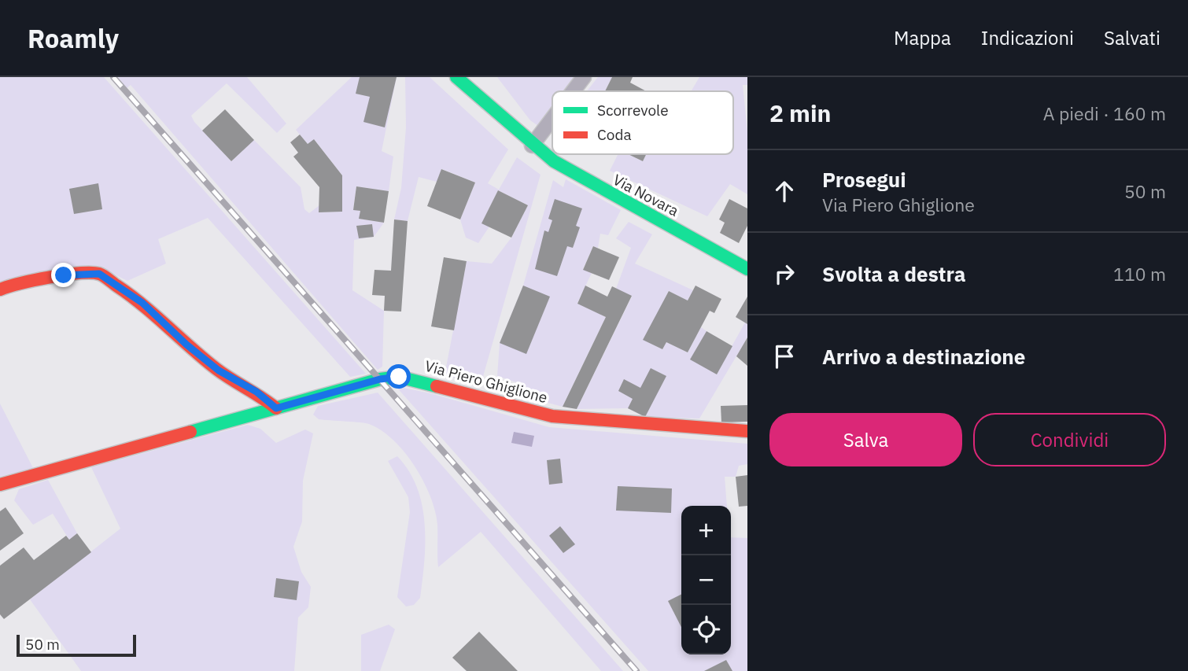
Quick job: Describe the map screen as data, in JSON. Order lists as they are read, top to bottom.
{
  "streets": {
    "street": ["Via Novara", "Via Piero Ghiglione"]
  },
  "legend": ["Scorrevole", "Coda"],
  "scale_bar": "50 m",
  "page": {
    "header": "Roamly",
    "nav": ["Mappa", "Indicazioni", "Salvati"],
    "heading": ["2 min", "A piedi · 160 m"],
    "list": [
      ["Prosegui", "Via Piero Ghiglione", "50 m"],
      ["Svolta a destra", "110 m"],
      "Arrivo a destinazione"
    ],
    "buttons": ["Salva", "Condividi"],
    "map_buttons": ["+", "−"],
    "scale": "50 m"
  }
}
